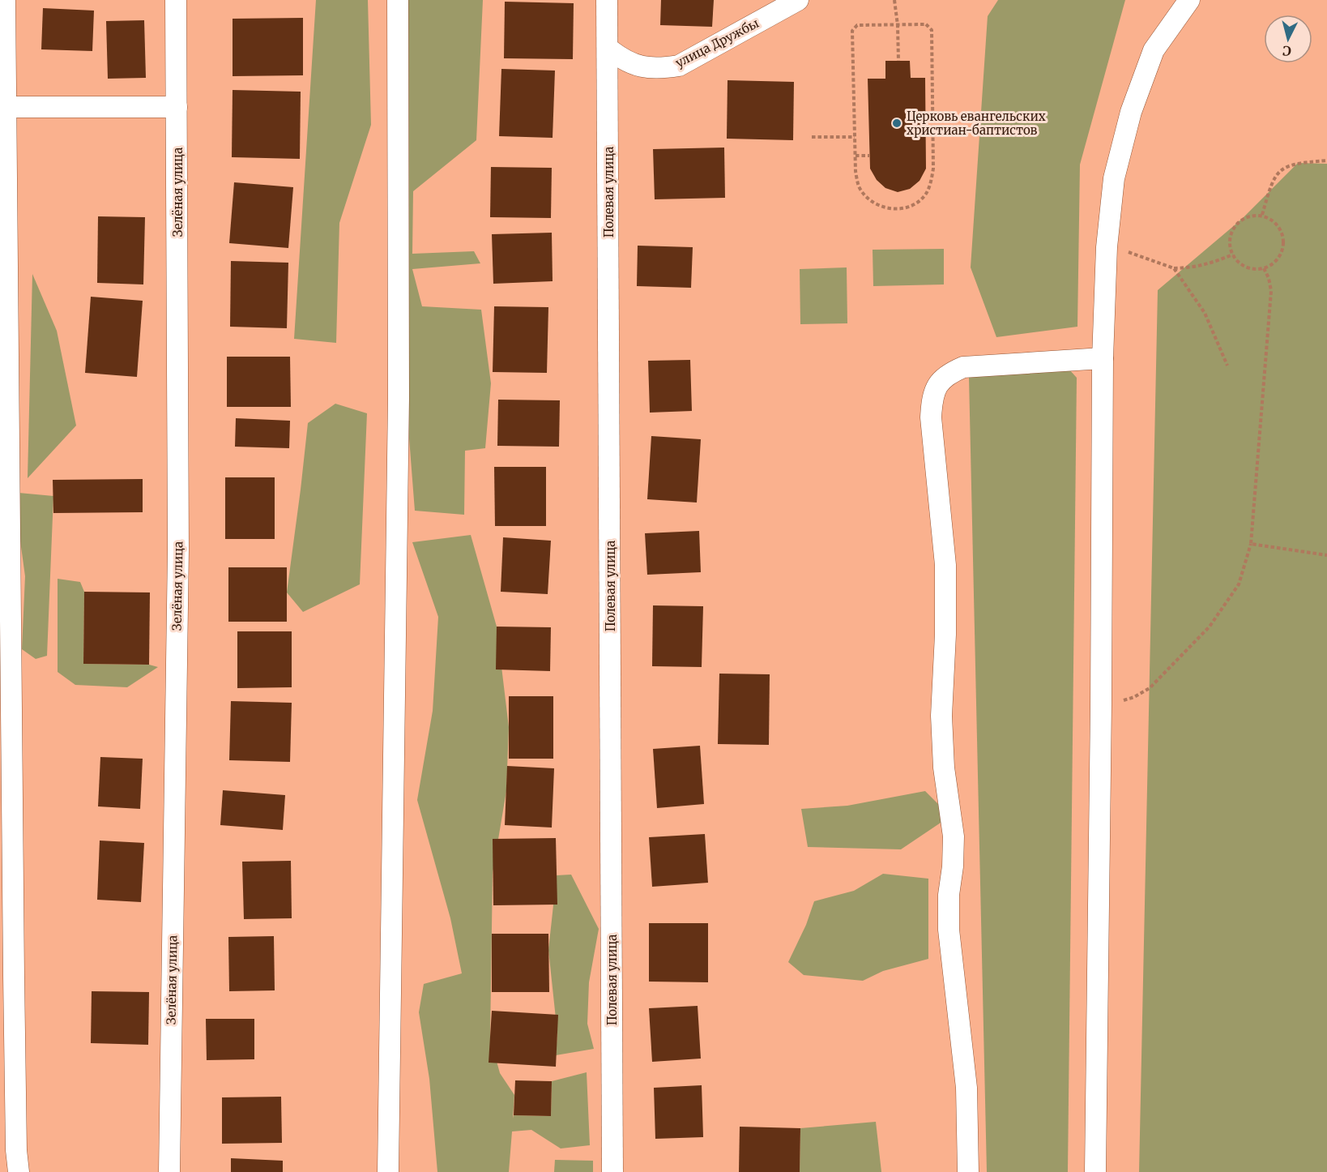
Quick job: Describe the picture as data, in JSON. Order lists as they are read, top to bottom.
{
  "streets": {
    "street": ["улица Дружбы", "Зелёная улица", "Полевая улица"]
  },
  "crossings": [
    ["улица Дружбы", "Полевая улица"]
  ],
  "places": ["Церковь евангельских христиан-баптистов"],
  "north": "bottom"
}
